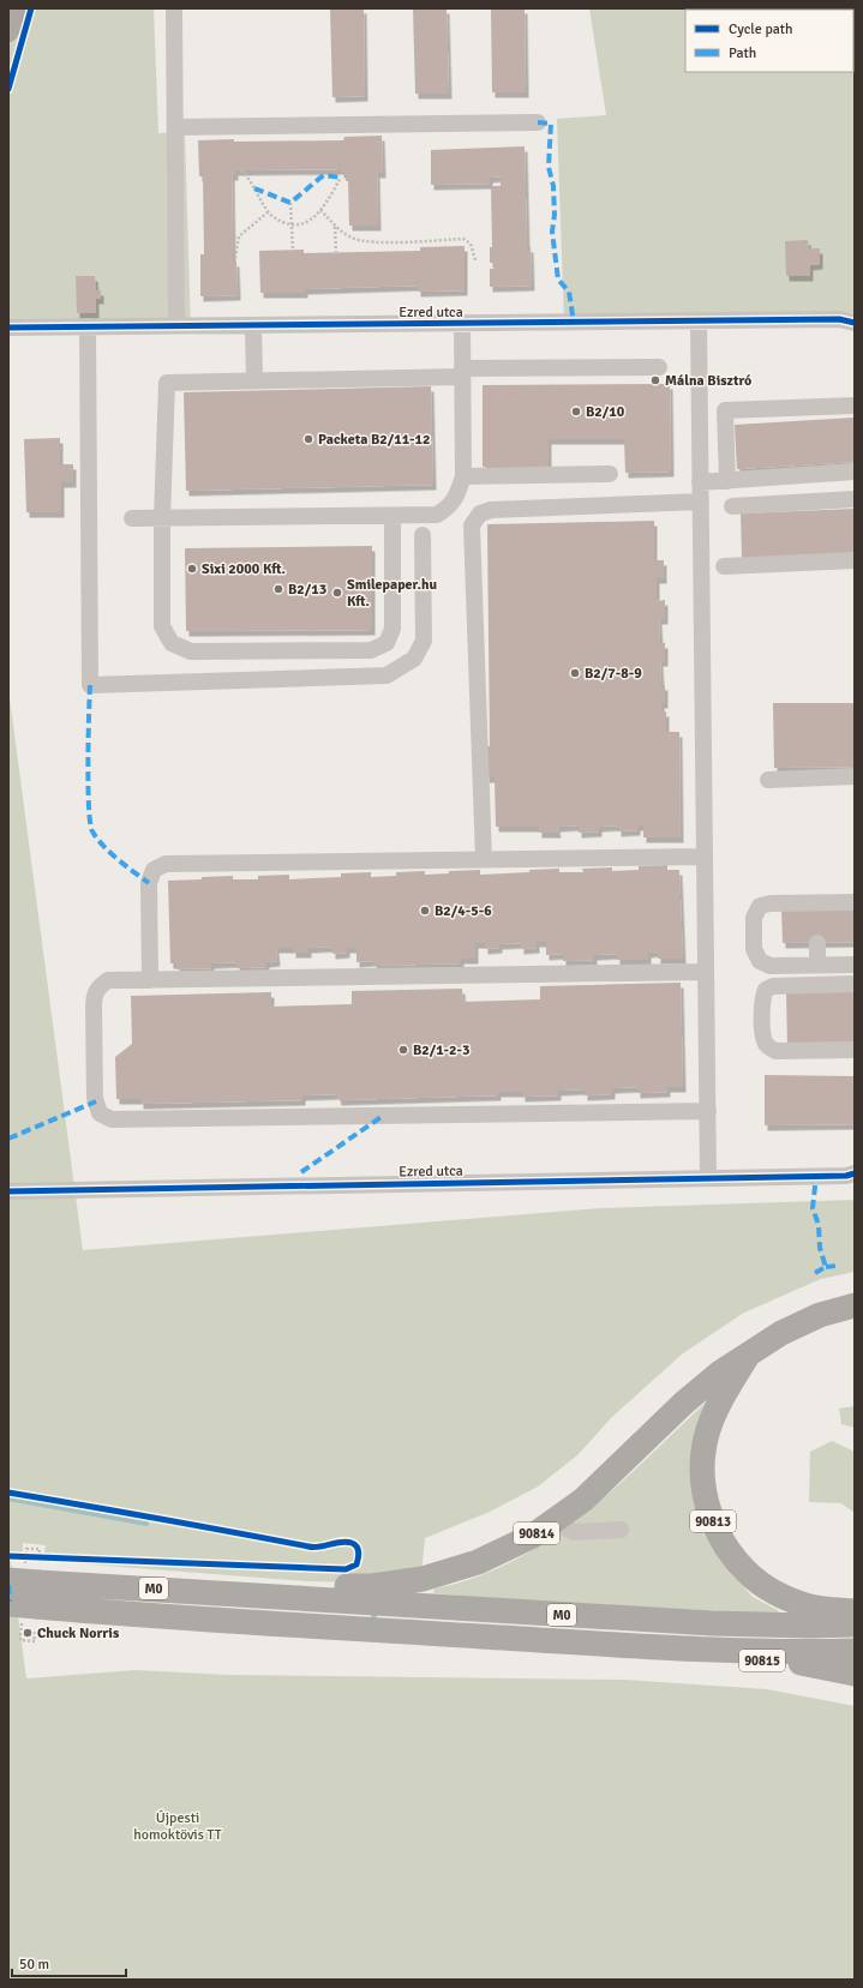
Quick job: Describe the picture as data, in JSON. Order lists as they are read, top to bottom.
{
  "streets": {
    "highway": [
      "90813",
      "90814",
      "M0",
      "90815"
    ],
    "street": ["Ezred utca"]
  },
  "crossings": [
    ["90813", "90814"],
    ["90814", "M0"],
    ["M0", "90815"]
  ],
  "parks": ["Újpesti homoktövis TT"],
  "places": [
    "Málna Bisztró",
    "B2/10",
    "Packeta B2/11-12",
    "Sixi 2000 Kft.",
    "B2/13",
    "Smilepaper.hu Kft.",
    "B2/7-8-9",
    "B2/4-5-6",
    "B2/1-2-3",
    "Chuck Norris"
  ],
  "legend": ["Cycle path", "Path"],
  "scale_bar": "50 m"
}
